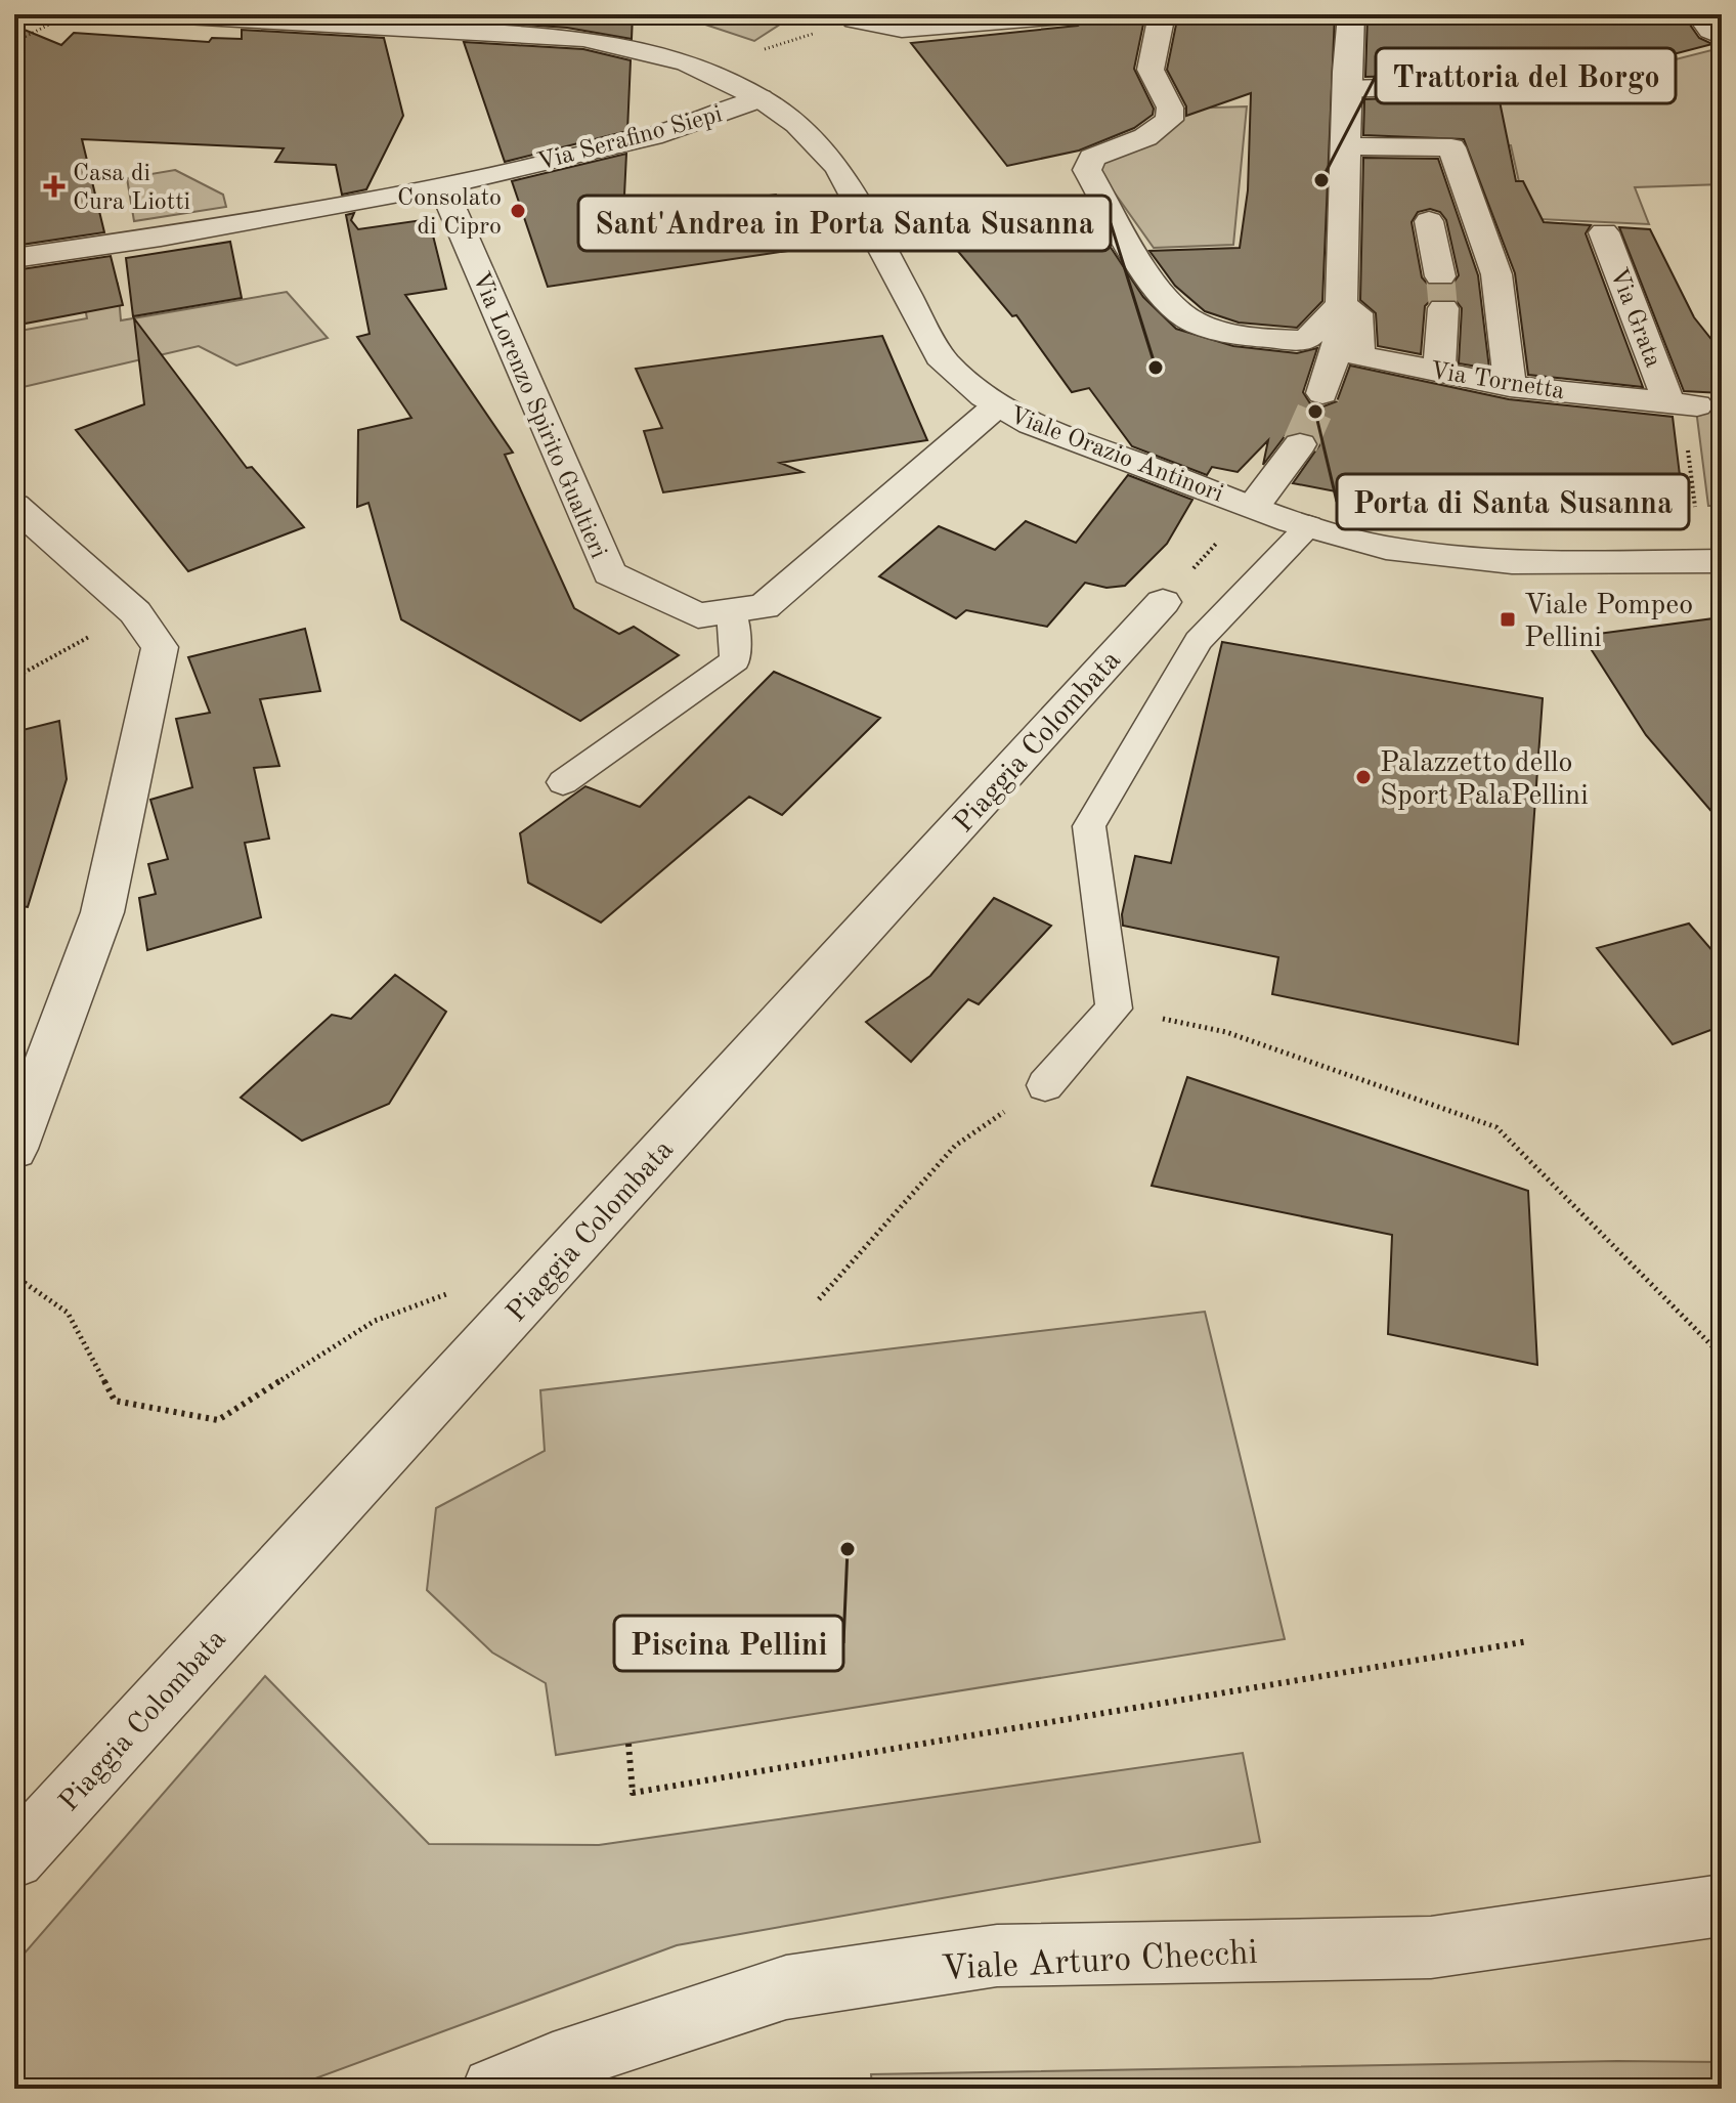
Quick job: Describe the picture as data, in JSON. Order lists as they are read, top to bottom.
{
  "streets": {
    "street": [
      "Via Serafino Siepi",
      "Via Grata",
      "Via Tornetta",
      "Via Lorenzo Spirito Gualtieri",
      "Viale Orazio Antinori",
      "Piaggia Colombata",
      "Viale Arturo Checchi"
    ]
  },
  "crossings": [
    ["Via Serafino Siepi", "Via Lorenzo Spirito Gualtieri"],
    ["Via Serafino Siepi", "Viale Orazio Antinori"],
    ["Via Grata", "Via Tornetta"],
    ["Via Lorenzo Spirito Gualtieri", "Viale Orazio Antinori"]
  ],
  "places": {
    "other": [
      "Trattoria del Borgo",
      "Consolato di Cipro",
      "Sant'Andrea in Porta Santa Susanna",
      "Porta di Santa Susanna",
      "Palazzetto dello Sport PalaPellini",
      "Piscina Pellini"
    ],
    "health": ["Casa di Cura Liotti"],
    "transit": ["Viale Pompeo Pellini"]
  }
}
